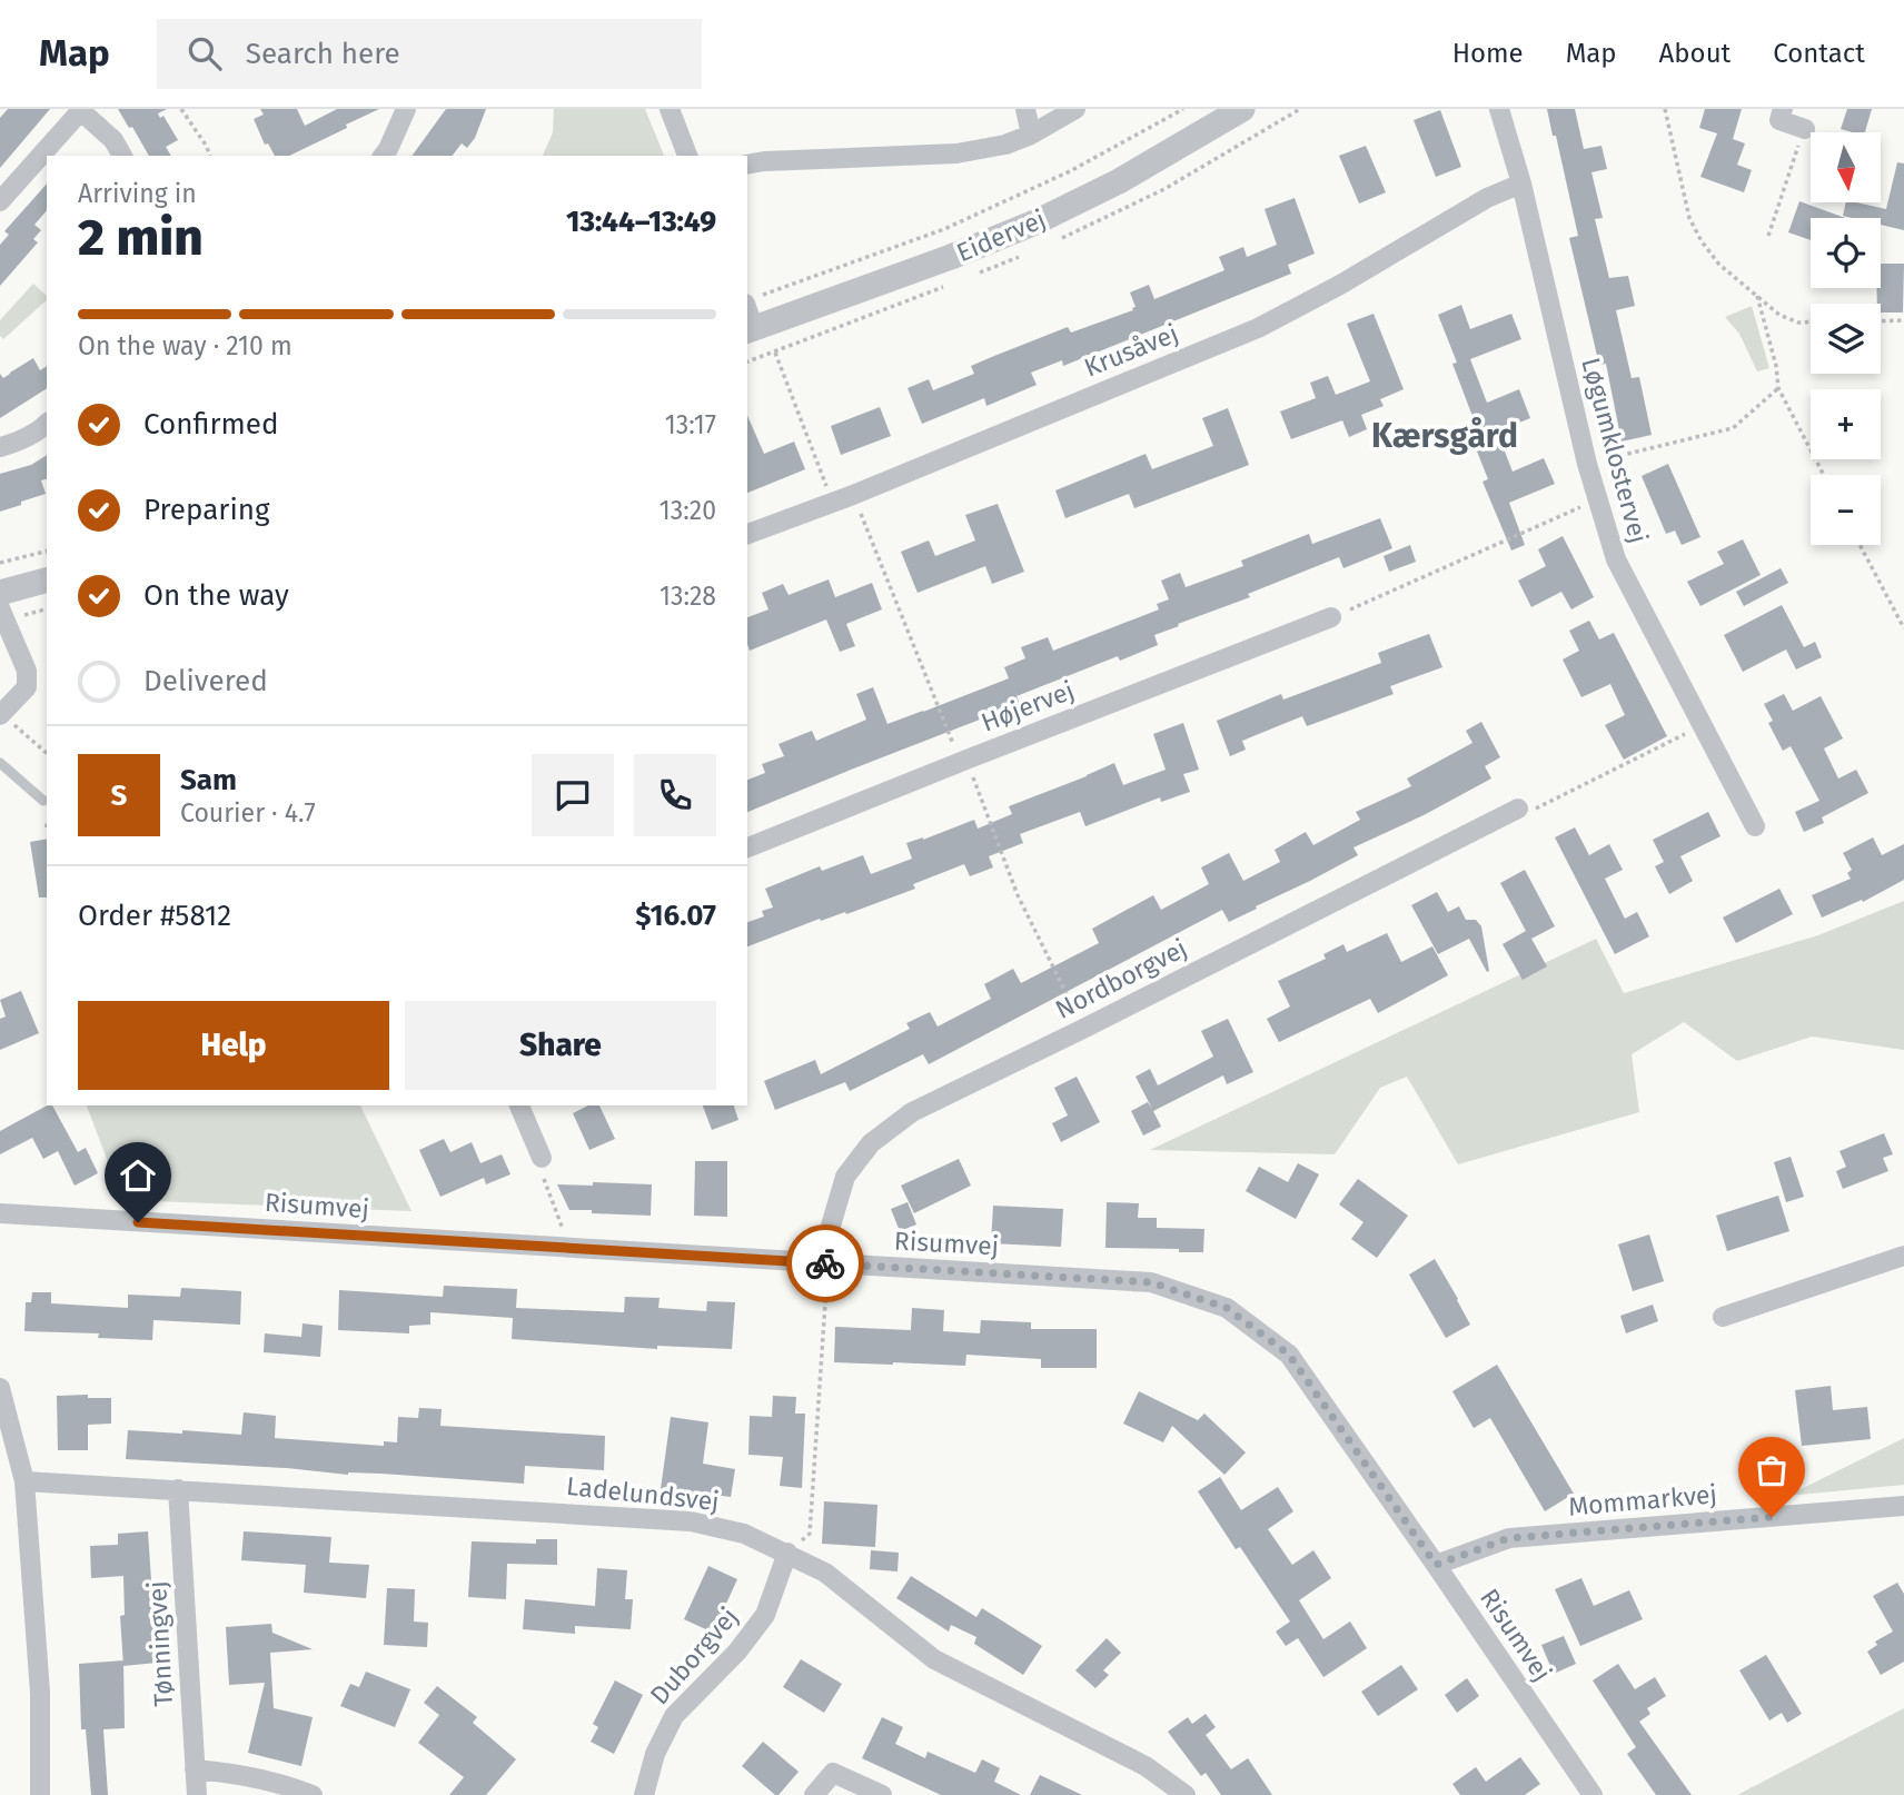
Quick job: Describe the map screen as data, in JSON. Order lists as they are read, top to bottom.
{
  "streets": {
    "street": [
      "Eidervej",
      "Krusåvej",
      "Løgumklostervej",
      "Højervej",
      "Nordborgvej",
      "Risumvej",
      "Ladelundsvej",
      "Mommarkvej",
      "Tønningvej",
      "Duborgvej"
    ]
  },
  "crossings": [
    ["Krusåvej", "Løgumklostervej"],
    ["Nordborgvej", "Risumvej"],
    ["Risumvej", "Mommarkvej"],
    ["Ladelundsvej", "Tønningvej"],
    ["Ladelundsvej", "Duborgvej"]
  ],
  "districts": ["Kærsgård"],
  "north": "bottom",
  "page": {
    "header": "Map",
    "search": "Search here",
    "nav": [
      "Home",
      "Map",
      "About",
      "Contact"
    ],
    "map_buttons": ["+", "−"],
    "heading": ["2 min", "Arriving in", "13:44–13:49"],
    "panel": [
      "Sam",
      "Courier · 4.7",
      "Order #5812",
      "$16.07"
    ],
    "bar": "On the way · 210 m",
    "list": [
      ["Confirmed", "13:17"],
      ["Preparing", "13:20"],
      ["On the way", "13:28"],
      "Delivered"
    ],
    "round": "S",
    "buttons": ["Help", "Share"]
  }
}
